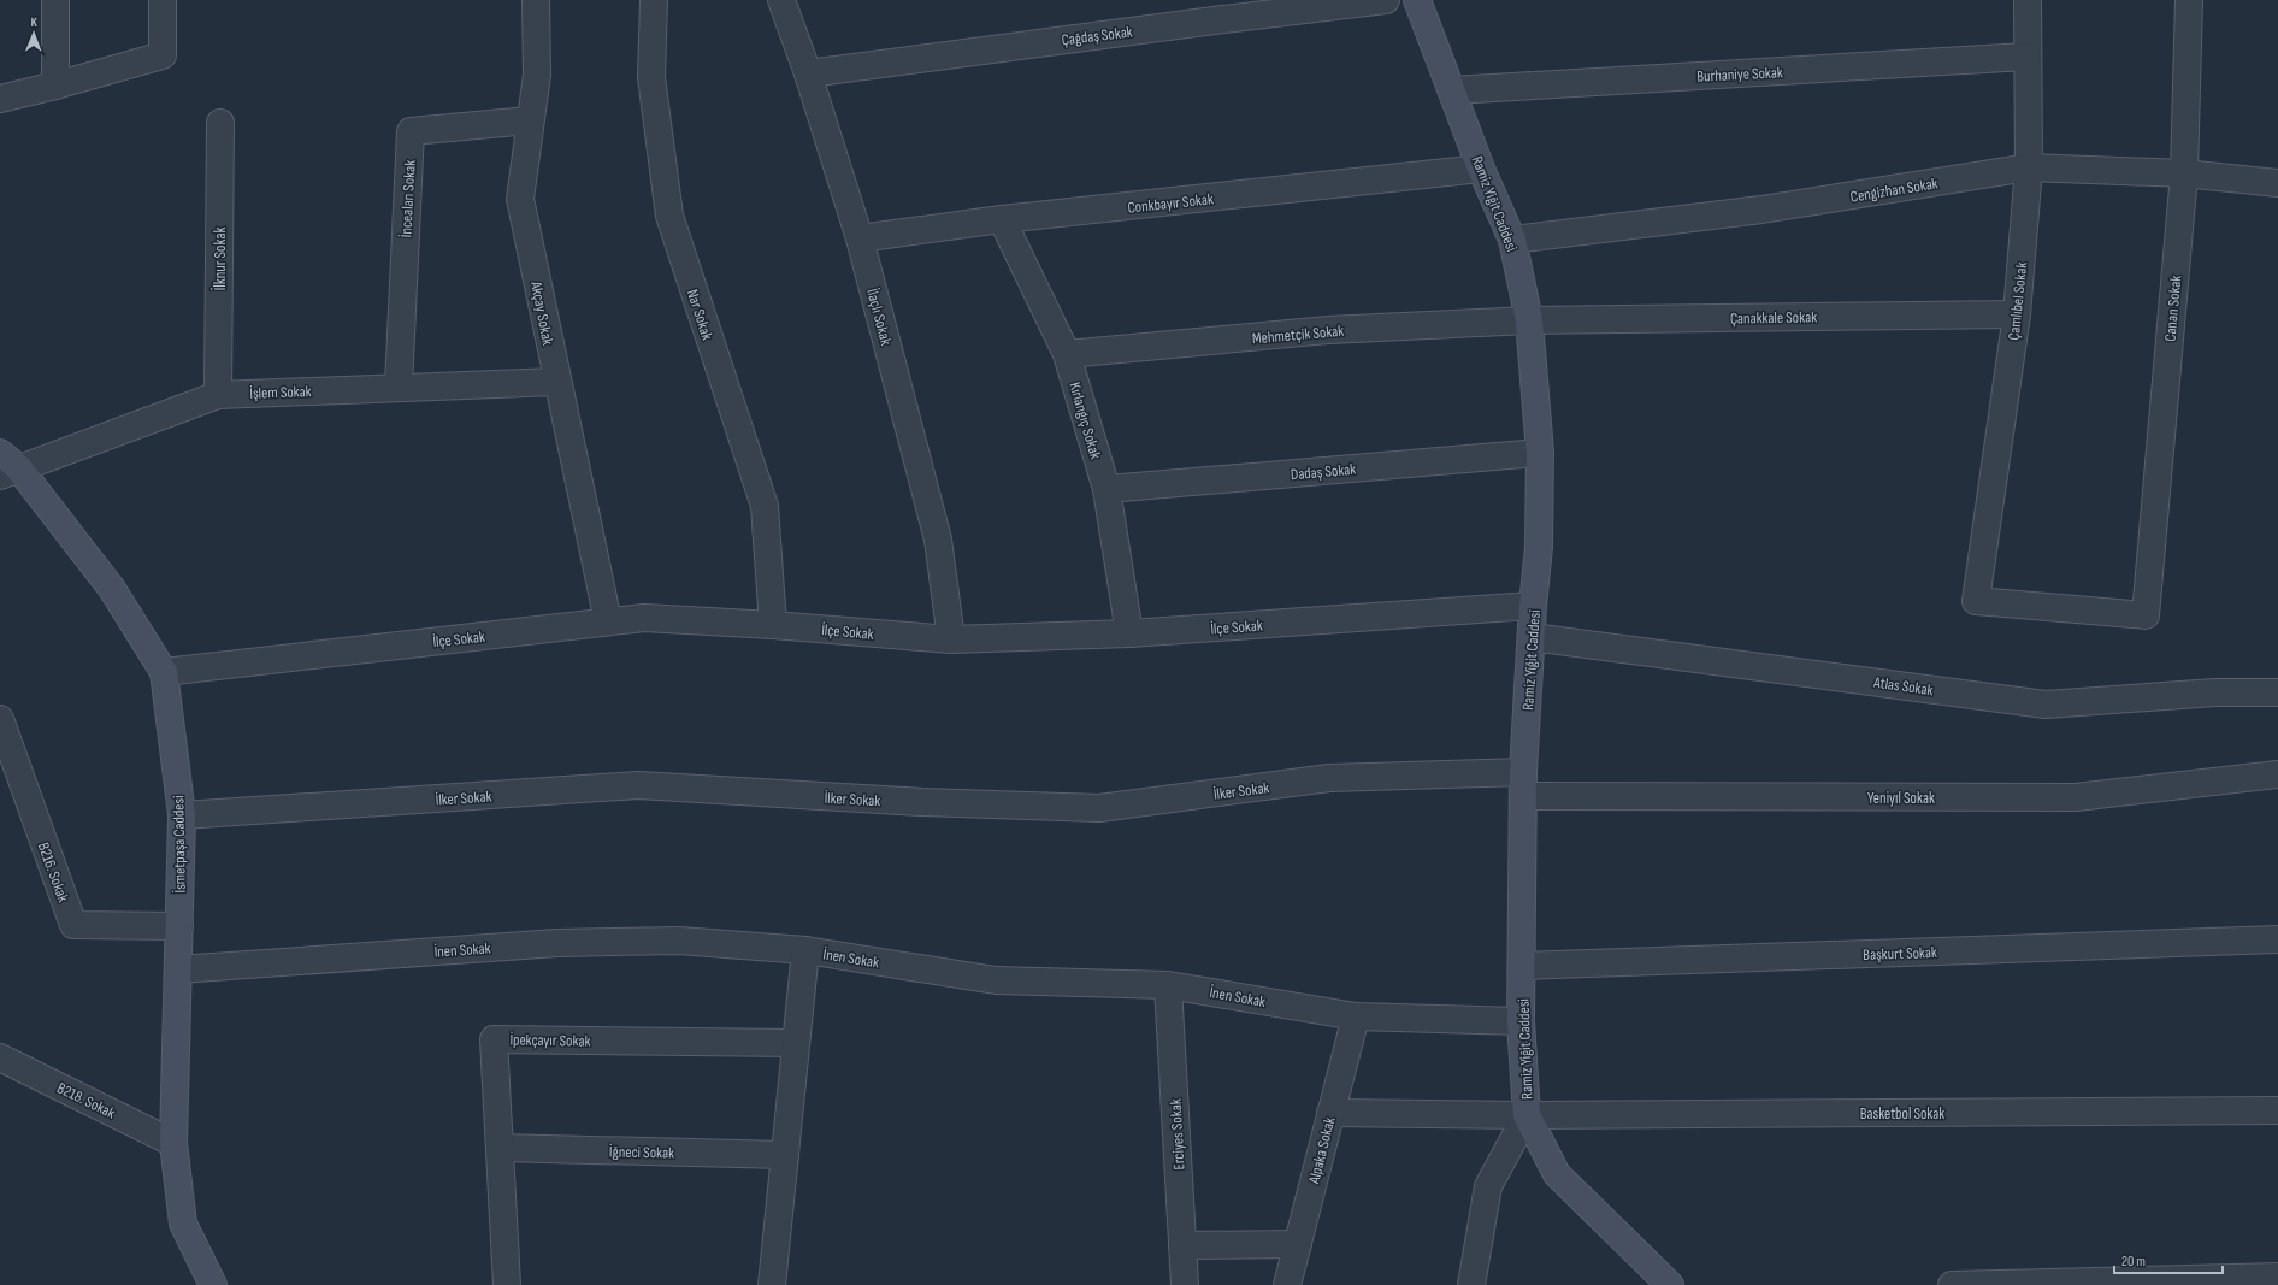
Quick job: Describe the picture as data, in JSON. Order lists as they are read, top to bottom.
{
  "streets": {
    "main road": ["Ramiz Yiğit Caddesi", "İsmetpaşa Caddesi"],
    "street": [
      "Çağdaş Sokak",
      "Burhaniye Sokak",
      "Cengizhan Sokak",
      "İncealan Sokak",
      "Conkbayır Sokak",
      "İlknur Sokak",
      "Çamlıbel Sokak",
      "Canan Sokak",
      "Akçay Sokak",
      "Nar Sokak",
      "İlaçlı Sokak",
      "Çanakkale Sokak",
      "Mehmetçik Sokak",
      "İşlem Sokak",
      "Kırlangıç Sokak",
      "Dadaş Sokak",
      "İlçe Sokak",
      "Atlas Sokak",
      "İlker Sokak",
      "Yeniyıl Sokak",
      "B216. Sokak",
      "İnen Sokak",
      "Başkurt Sokak",
      "İpekçayır Sokak",
      "B218. Sokak",
      "Basketbol Sokak",
      "Erciyes Sokak",
      "Alpaka Sokak",
      "İğneci Sokak"
    ]
  },
  "crossings": [
    ["Çağdaş Sokak", "İlaçlı Sokak"],
    ["Burhaniye Sokak", "Ramiz Yiğit Caddesi"],
    ["Burhaniye Sokak", "Çamlıbel Sokak"],
    ["Cengizhan Sokak", "Ramiz Yiğit Caddesi"],
    ["Cengizhan Sokak", "Çamlıbel Sokak"],
    ["Cengizhan Sokak", "Canan Sokak"],
    ["İncealan Sokak", "Akçay Sokak"],
    ["İncealan Sokak", "İşlem Sokak"],
    ["Conkbayır Sokak", "Ramiz Yiğit Caddesi"],
    ["Conkbayır Sokak", "İlaçlı Sokak"],
    ["Conkbayır Sokak", "Kırlangıç Sokak"],
    ["Ramiz Yiğit Caddesi", "Çanakkale Sokak"],
    ["Ramiz Yiğit Caddesi", "Mehmetçik Sokak"],
    ["Ramiz Yiğit Caddesi", "Dadaş Sokak"],
    ["Ramiz Yiğit Caddesi", "İlçe Sokak"],
    ["Ramiz Yiğit Caddesi", "Atlas Sokak"],
    ["Ramiz Yiğit Caddesi", "İlker Sokak"],
    ["Ramiz Yiğit Caddesi", "Yeniyıl Sokak"],
    ["Ramiz Yiğit Caddesi", "İnen Sokak"],
    ["Ramiz Yiğit Caddesi", "Başkurt Sokak"],
    ["Ramiz Yiğit Caddesi", "Basketbol Sokak"],
    ["İlknur Sokak", "İşlem Sokak"],
    ["Çamlıbel Sokak", "Canan Sokak"],
    ["Çamlıbel Sokak", "Çanakkale Sokak"],
    ["Akçay Sokak", "İşlem Sokak"],
    ["Akçay Sokak", "İlçe Sokak"],
    ["Nar Sokak", "İlçe Sokak"],
    ["İlaçlı Sokak", "İlçe Sokak"],
    ["Çanakkale Sokak", "Mehmetçik Sokak"],
    ["Mehmetçik Sokak", "Kırlangıç Sokak"],
    ["İşlem Sokak", "İsmetpaşa Caddesi"],
    ["Kırlangıç Sokak", "Dadaş Sokak"],
    ["Kırlangıç Sokak", "İlçe Sokak"],
    ["İlçe Sokak", "İsmetpaşa Caddesi"],
    ["İlker Sokak", "Yeniyıl Sokak"],
    ["İlker Sokak", "İsmetpaşa Caddesi"],
    ["İsmetpaşa Caddesi", "B216. Sokak"],
    ["İsmetpaşa Caddesi", "İnen Sokak"],
    ["İsmetpaşa Caddesi", "B218. Sokak"],
    ["İnen Sokak", "Erciyes Sokak"],
    ["İnen Sokak", "Alpaka Sokak"],
    ["İpekçayır Sokak", "İğneci Sokak"],
    ["Basketbol Sokak", "Alpaka Sokak"]
  ],
  "scale_bar": "20 m",
  "north": "top"
}
